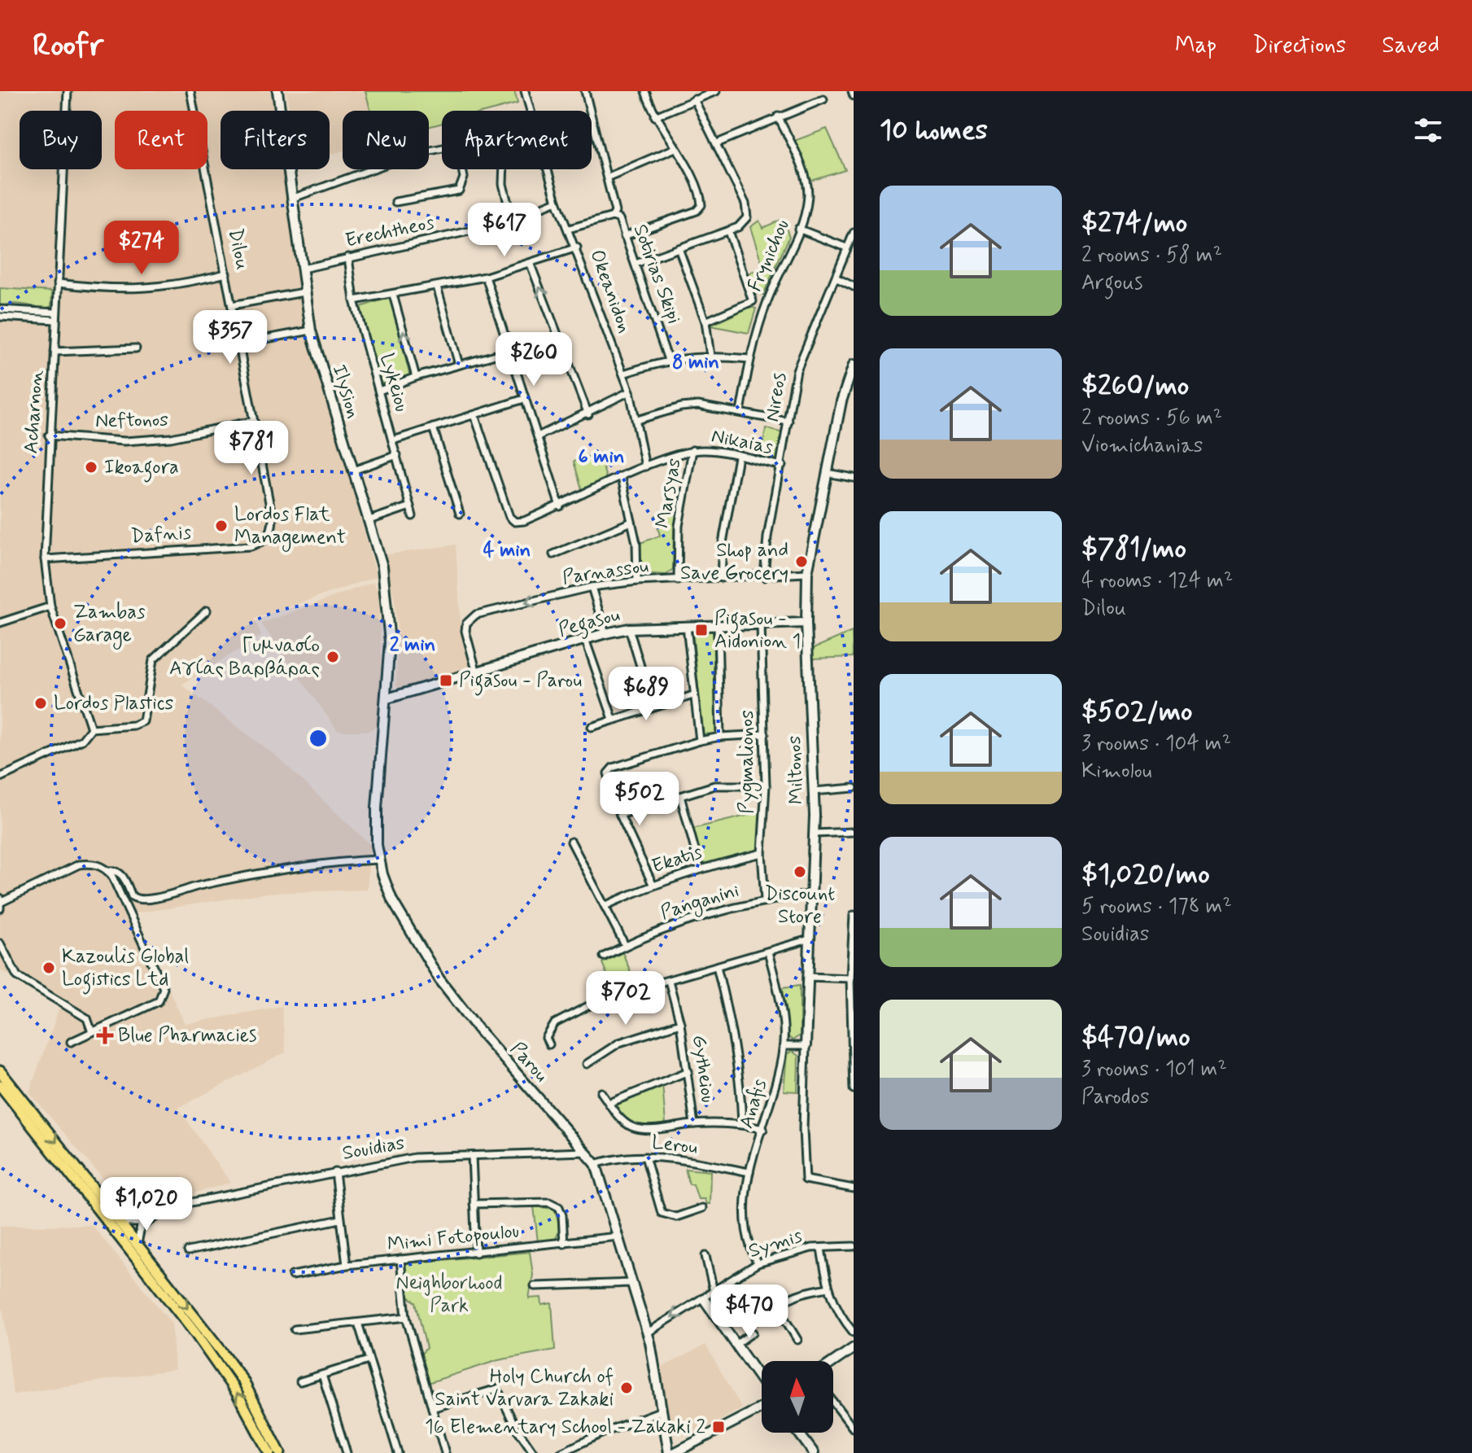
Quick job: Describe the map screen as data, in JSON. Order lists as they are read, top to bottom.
{
  "streets": {
    "street": [
      "Erechtheos",
      "Dilou",
      "Frynichou",
      "Sotirias Skipi",
      "Okeanidon",
      "Lykeiou",
      "Ilysion",
      "Nireos",
      "Acharnon",
      "Neftonos",
      "Nikaias",
      "Marsyas",
      "Dafnis",
      "Parnassou",
      "Pegasou",
      "Pygmalionos",
      "Miltonos",
      "Ekatis",
      "Panganini",
      "Parou",
      "Gytheiou",
      "Anafis",
      "Lerou",
      "Souidias",
      "Mimi Fotopoulou",
      "Symis"
    ]
  },
  "crossings": [
    ["Erechtheos", "Okeanidon"],
    ["Erechtheos", "Lykeiou"],
    ["Erechtheos", "Ilysion"],
    ["Dilou", "Neftonos"],
    ["Dilou", "Dafnis"],
    ["Okeanidon", "Nikaias"],
    ["Ilysion", "Pegasou"],
    ["Ilysion", "Parou"],
    ["Nireos", "Nikaias"],
    ["Nireos", "Parnassou"],
    ["Acharnon", "Neftonos"],
    ["Acharnon", "Dafnis"],
    ["Nikaias", "Marsyas"],
    ["Marsyas", "Parnassou"],
    ["Parnassou", "Pegasou"],
    ["Parnassou", "Miltonos"],
    ["Pegasou", "Pygmalionos"],
    ["Pegasou", "Miltonos"],
    ["Pegasou", "Parou"],
    ["Pygmalionos", "Ekatis"],
    ["Pygmalionos", "Panganini"],
    ["Miltonos", "Panganini"],
    ["Parou", "Lerou"],
    ["Parou", "Souidias"],
    ["Parou", "Mimi Fotopoulou"],
    ["Parou", "Symis"],
    ["Anafis", "Lerou"],
    ["Anafis", "Symis"]
  ],
  "parks": ["Neighborhood Park"],
  "places": {
    "other": [
      "Ikoagora",
      "Lordos Flat Management",
      "Shop and Save Grocery",
      "Zambas Garage",
      "Γυμνασίο Αγίας Βαρβάρας",
      "Lordos Plastics",
      "Discount Store",
      "Kazoulis Global Logistics Ltd",
      "Holy Church of Saint Varvara Zakaki"
    ],
    "transit": ["Pigasou - Aidonion 1", "Pigasou - Parou", "16 Elementary School - Zakaki 2"],
    "health": ["Blue Pharmacies"]
  },
  "north": "top",
  "page": {
    "header": "Roofr",
    "nav": ["Map", "Directions", "Saved"],
    "heading": "10 homes",
    "chip": [
      "Buy",
      "Rent",
      "Filters",
      "New",
      "Apartment"
    ],
    "list": [
      {
        "name": "$274/mo",
        "note": "2 rooms · 58 m² · Argous"
      },
      {
        "name": "$260/mo",
        "note": "2 rooms · 56 m² · Viomichanias"
      },
      {
        "name": "$781/mo",
        "note": "4 rooms · 124 m² · Dilou"
      },
      {
        "name": "$502/mo",
        "note": "3 rooms · 104 m² · Kimolou"
      },
      {
        "name": "$1,020/mo",
        "note": "5 rooms · 178 m² · Souidias"
      },
      {
        "name": "$470/mo",
        "note": "3 rooms · 101 m² · Parodos"
      }
    ],
    "price": [
      "$617",
      "$274",
      "$357",
      "$260",
      "$781",
      "$689",
      "$502",
      "$702",
      "$1,020",
      "$470"
    ]
  },
  "rings": [
    "8 min",
    "6 min",
    "4 min",
    "2 min"
  ]
}
